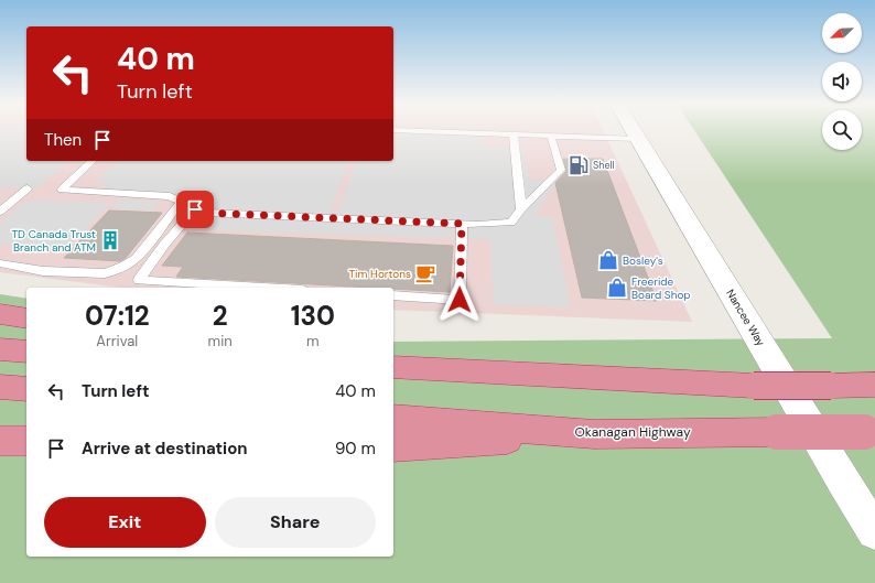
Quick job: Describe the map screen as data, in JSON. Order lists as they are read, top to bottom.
{
  "streets": {
    "highway": ["Okanagan Highway"],
    "street": ["Nancee Way"]
  },
  "places": {
    "fuel station": ["Shell"],
    "building": ["TD Canada Trust Branch and ATM"],
    "shop": ["Bosley's", "Freeride Board Shop"],
    "cafe": ["Tim Hortons"]
  },
  "north": "bottom left",
  "page": {
    "turn": ["40 m", "Turn left"],
    "then": "Then",
    "eta": [
      "07:12",
      "Arrival",
      "2",
      "min",
      "130",
      "m"
    ],
    "list": [
      {
        "name": "Turn left",
        "value": "40 m"
      },
      {
        "name": "Arrive at destination",
        "value": "90 m"
      }
    ],
    "buttons": ["Exit", "Share"]
  }
}
